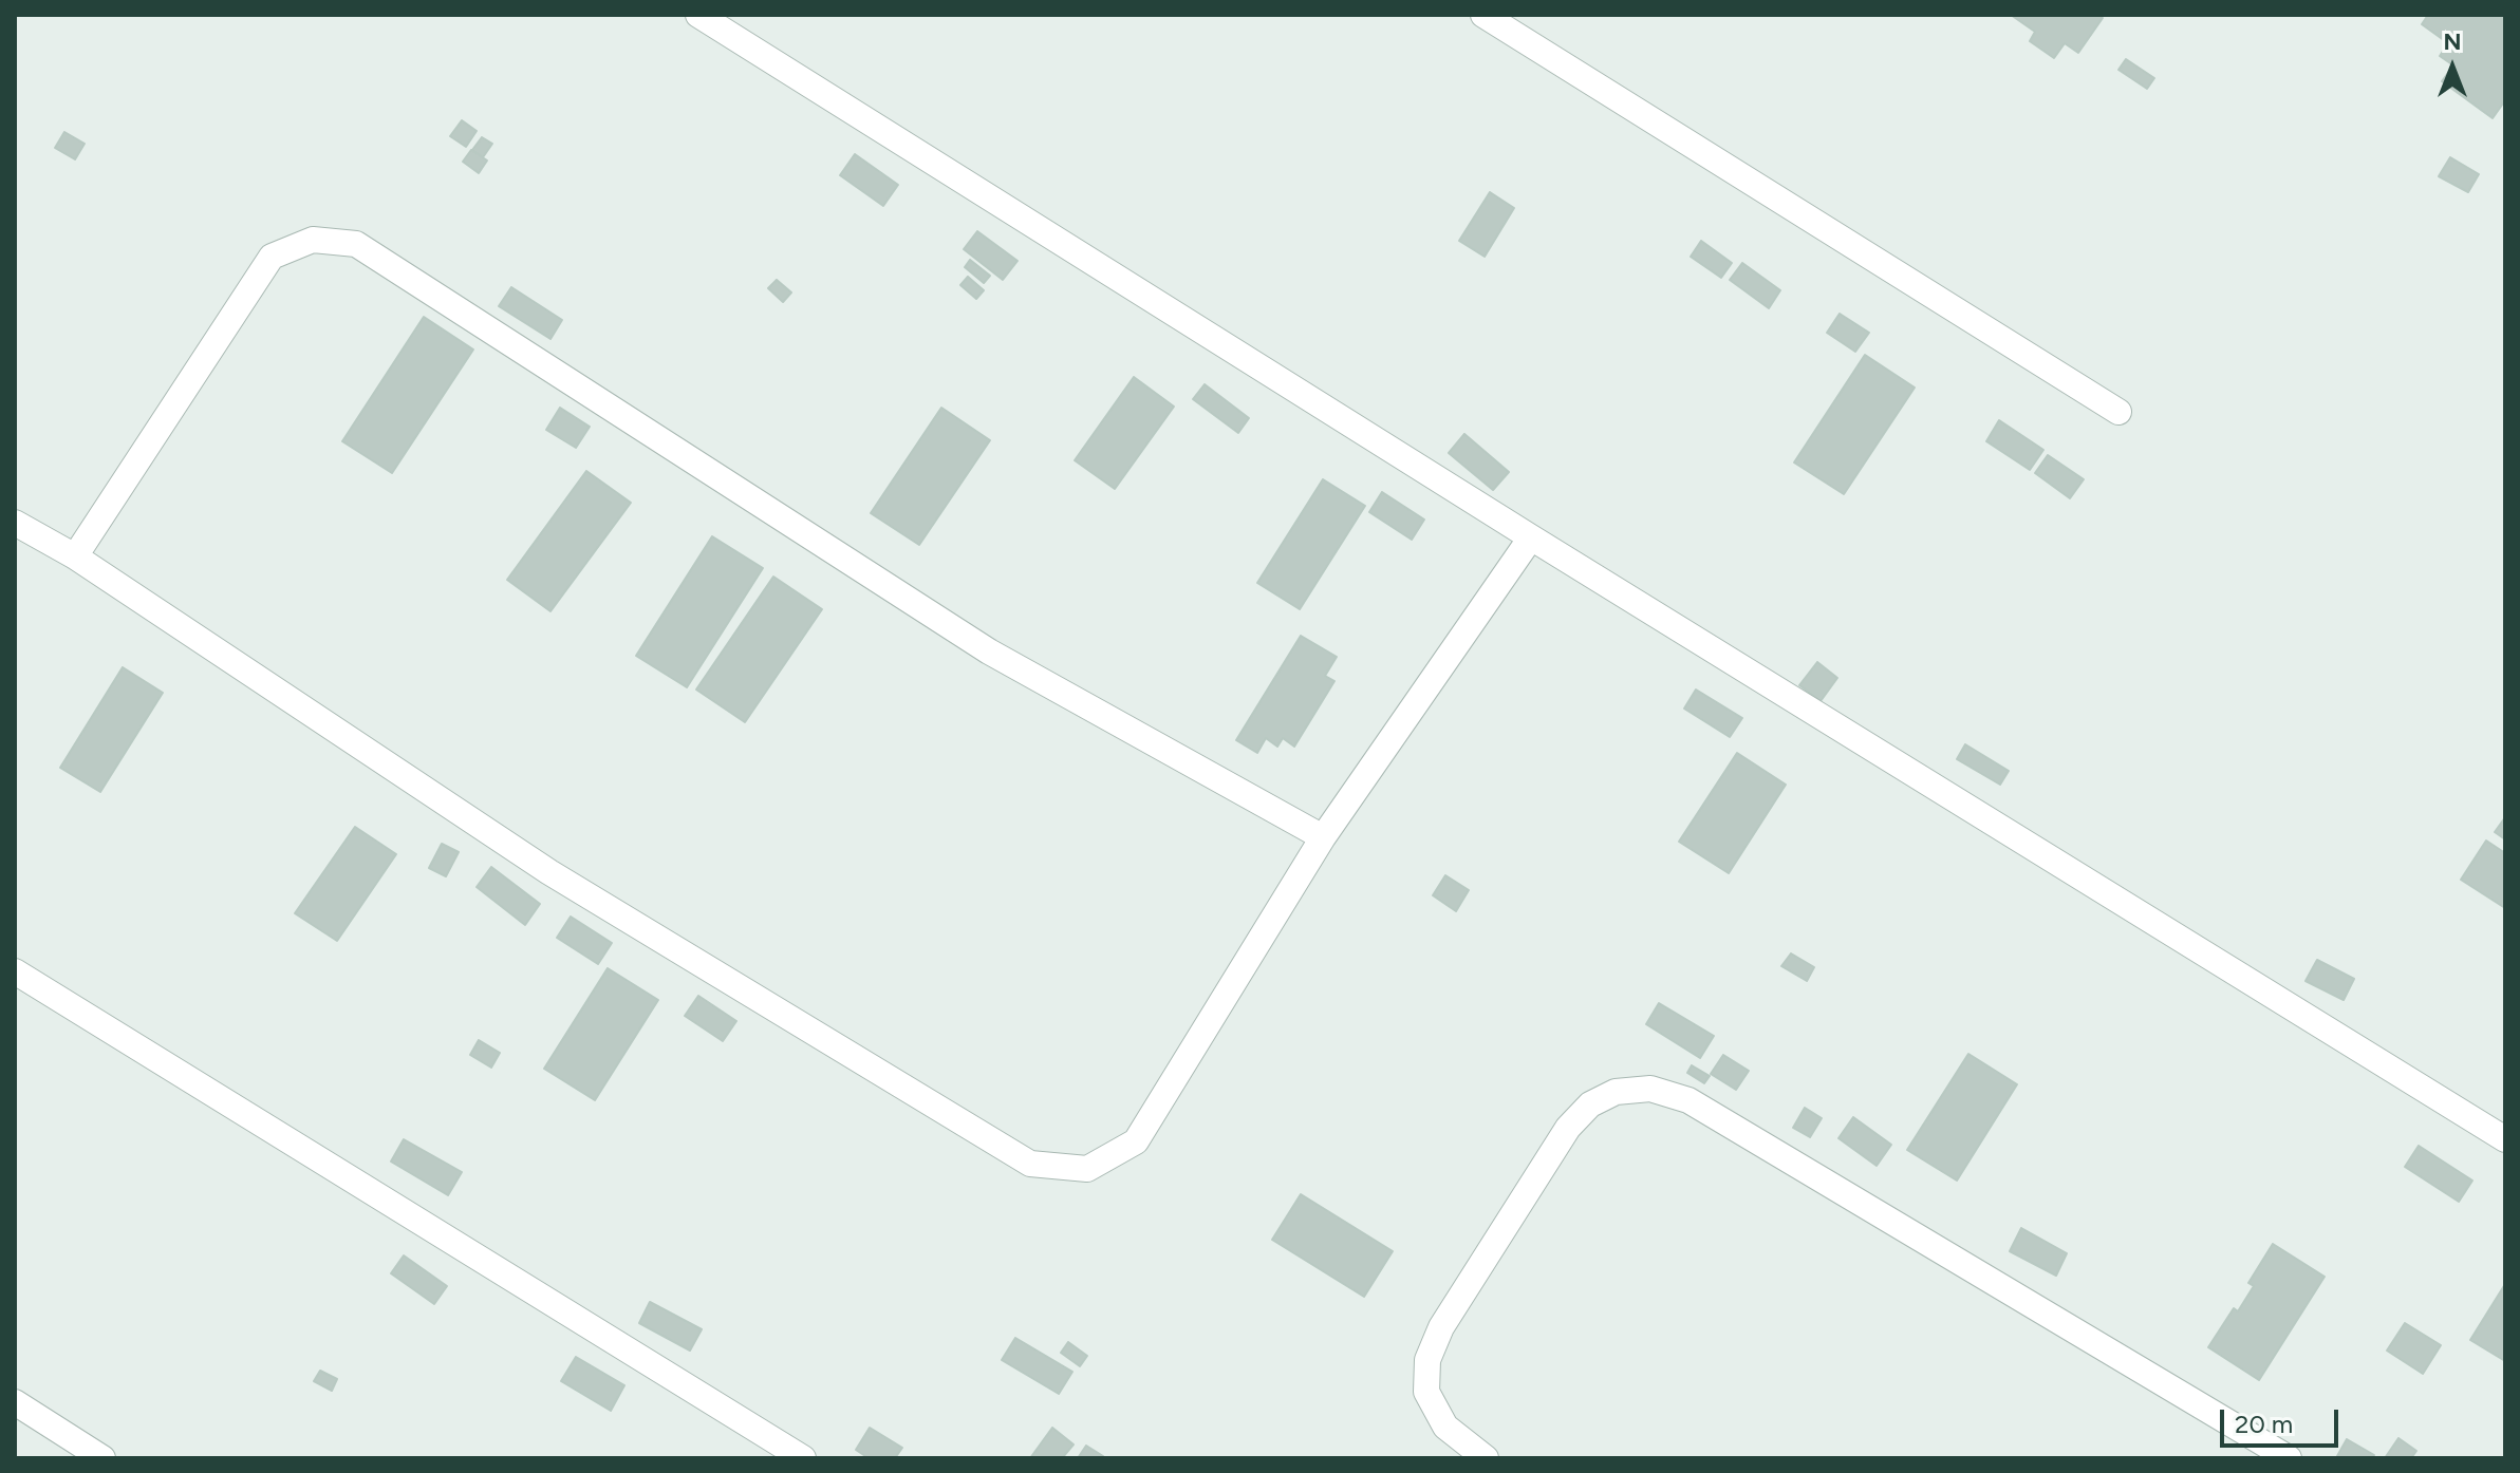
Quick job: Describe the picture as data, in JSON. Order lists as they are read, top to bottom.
{
  "scale_bar": "20 m",
  "north": "top"
}
